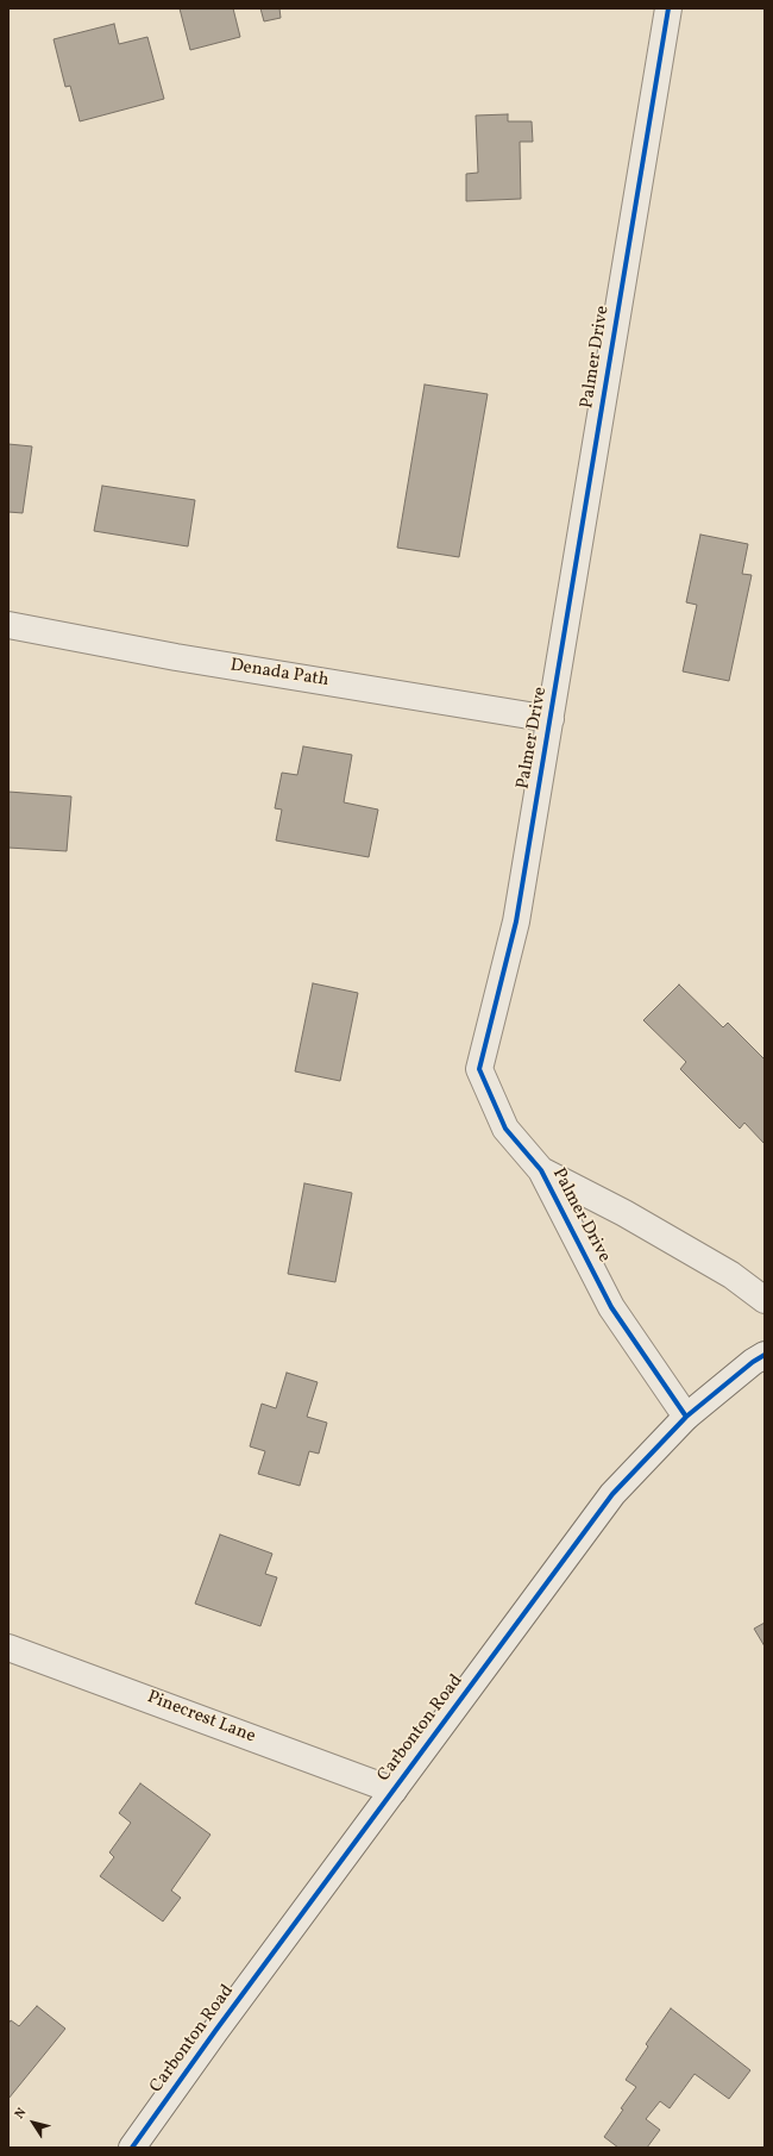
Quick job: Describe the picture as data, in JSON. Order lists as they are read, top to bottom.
{
  "streets": {
    "street": [
      "Palmer Drive",
      "Denada Path",
      "Pinecrest Lane",
      "Carbonton Road"
    ]
  },
  "crossings": [
    ["Palmer Drive", "Denada Path"],
    ["Palmer Drive", "Carbonton Road"],
    ["Pinecrest Lane", "Carbonton Road"]
  ],
  "north": "top left"
}
